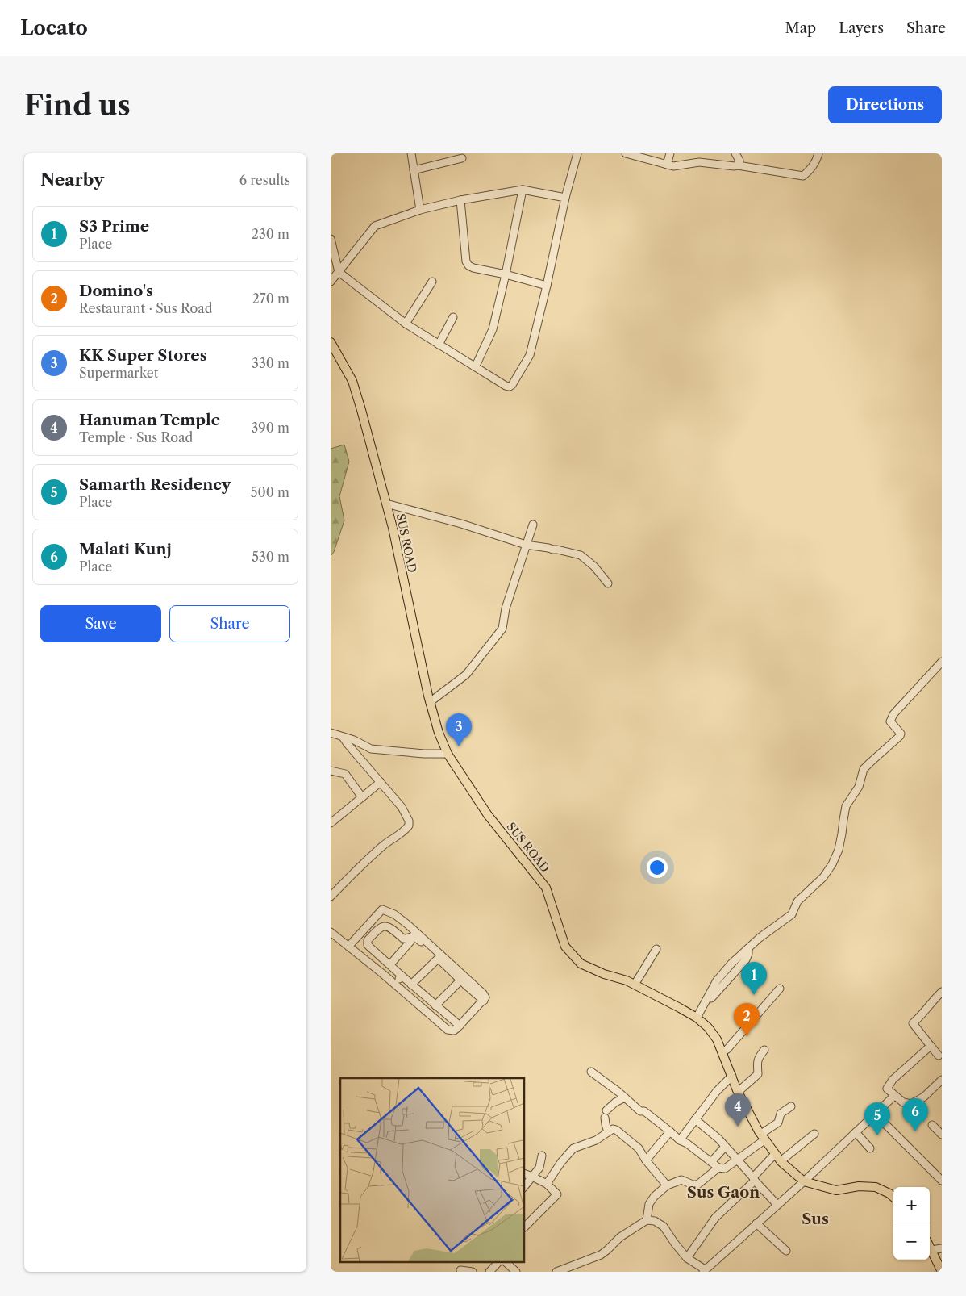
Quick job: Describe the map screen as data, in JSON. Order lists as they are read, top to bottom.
{
  "streets": {
    "main road": ["SUS ROAD"]
  },
  "districts": ["Sus Gaon", "Sus"],
  "page": {
    "header": "Locato",
    "nav": ["Map", "Layers", "Share"],
    "buttons": [
      "Directions",
      ["Save", "Share"]
    ],
    "title": "Find us",
    "heading": ["Nearby", "6 results"],
    "list": [
      {
        "mark": "1",
        "name": "S3 Prime",
        "note": "Place",
        "value": "230 m"
      },
      {
        "mark": "2",
        "name": "Domino's",
        "note": "Restaurant · Sus Road",
        "value": "270 m"
      },
      {
        "mark": "3",
        "name": "KK Super Stores",
        "note": "Supermarket",
        "value": "330 m"
      },
      {
        "mark": "4",
        "name": "Hanuman Temple",
        "note": "Temple · Sus Road",
        "value": "390 m"
      },
      {
        "mark": "5",
        "name": "Samarth Residency",
        "note": "Place",
        "value": "500 m"
      },
      {
        "mark": "6",
        "name": "Malati Kunj",
        "note": "Place",
        "value": "530 m"
      }
    ],
    "pins": [
      "3",
      "1",
      "2",
      "4",
      "6",
      "5"
    ],
    "map_buttons": ["+", "−"]
  }
}
